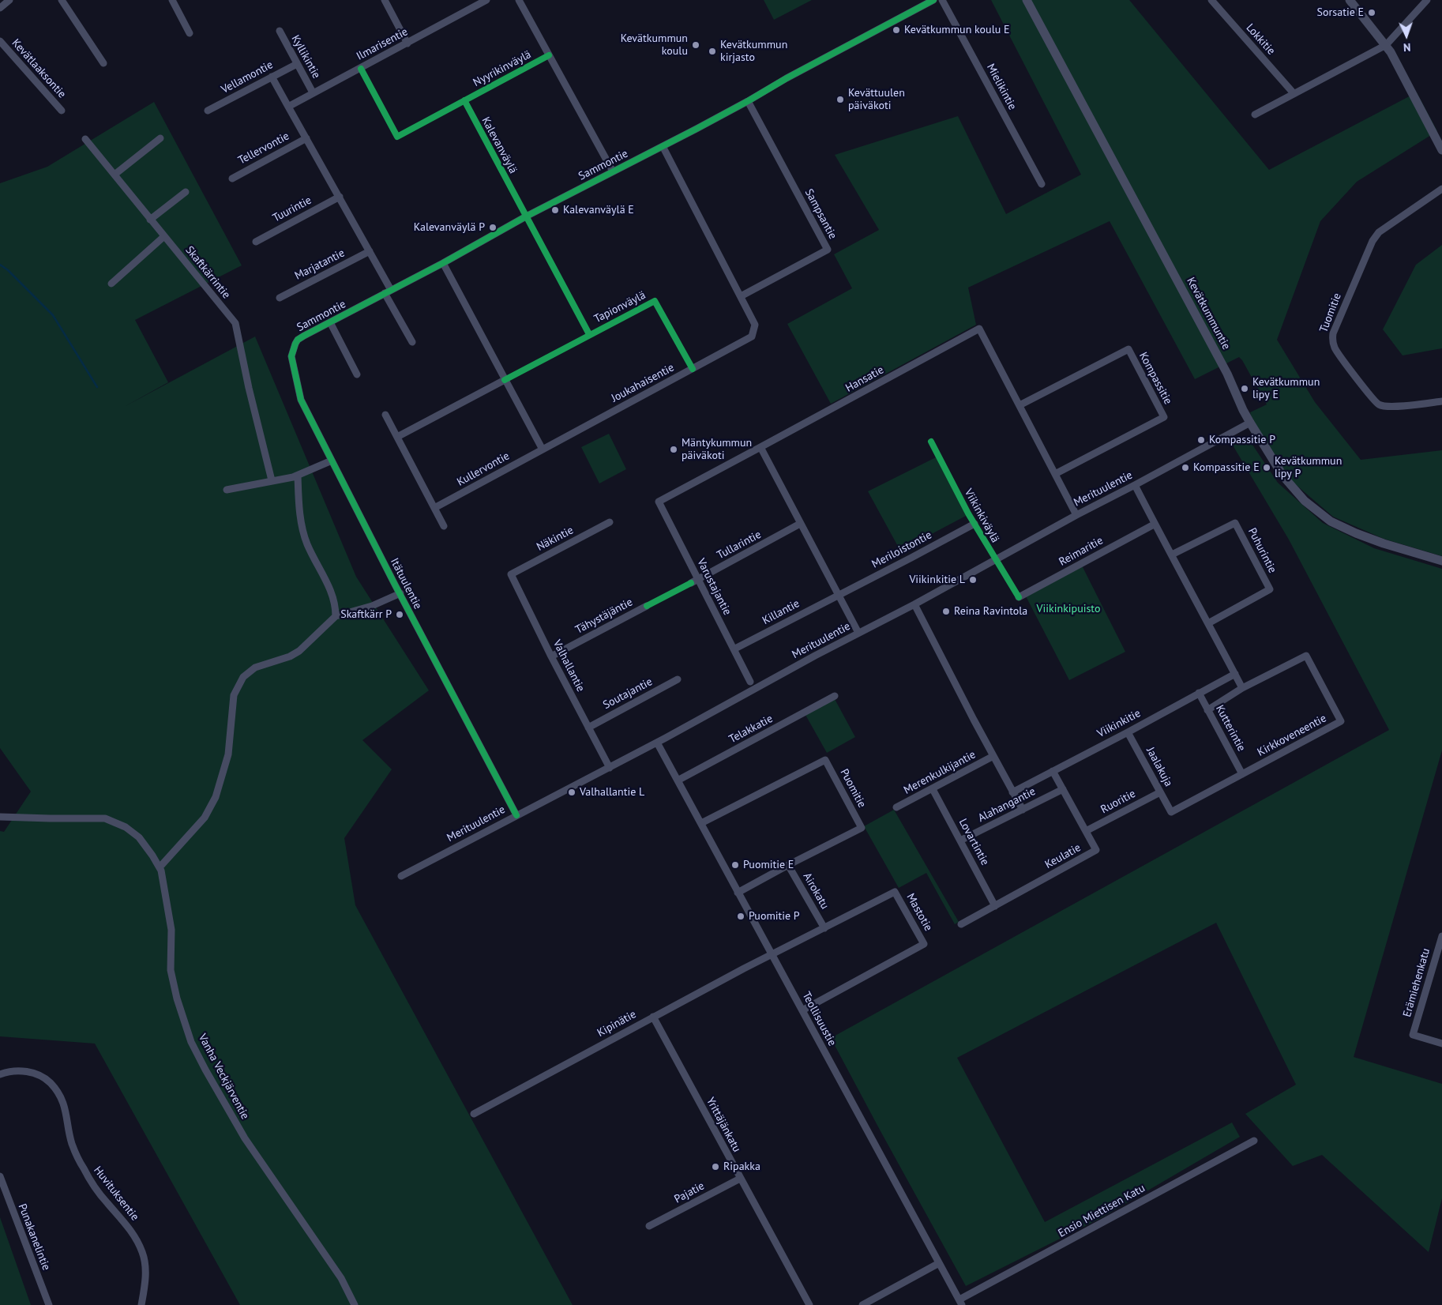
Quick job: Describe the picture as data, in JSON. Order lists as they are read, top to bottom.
{
  "streets": {
    "street": [
      "Lokkitie",
      "Ilmarisentie",
      "Kyllikintie",
      "Kevätlaaksontie",
      "Vellamontie",
      "Mielikintie",
      "Tellervontie",
      "Sammontie",
      "Tuurintie",
      "Sampsantie",
      "Marjatantie",
      "Skaftkärrintie",
      "Tuomitie",
      "Kevätkummuntie",
      "Kompassitie",
      "Hansatie",
      "Joukahaisentie",
      "Kullervontie",
      "Merituulentie",
      "Näkintie",
      "Tullarintie",
      "Meriloistontie",
      "Puhurintie",
      "Reimaritie",
      "Itätuulentie",
      "Varustajantie",
      "Killantie",
      "Tähystäjäntie",
      "Valhallantie",
      "Soutajantie",
      "Viikinkitie",
      "Kutterintie",
      "Telakkatie",
      "Kirkkoveneentie",
      "Jaalakuja",
      "Merenkulkijantie",
      "Puomitie",
      "Ruoritie",
      "Alahangantie",
      "Lovartintie",
      "Keulatie",
      "Airokatu",
      "Mastotie",
      "Erämiehenkatu",
      "Teollisuustie",
      "Kipinätie",
      "Vanha Veckjärventie",
      "Yrittäjänkatu",
      "Pajatie",
      "Huvituksentie",
      "Ensio Miettisen Katu",
      "Punakanelintie"
    ],
    "cycle path": [
      "Nyyrikinväylä",
      "Kalevanväylä",
      "Tapionväylä",
      "Viikinkiväylä"
    ]
  },
  "crossings": [
    ["Ilmarisentie", "Kyllikintie"],
    ["Kyllikintie", "Vellamontie"],
    ["Sammontie", "Sampsantie"],
    ["Sammontie", "Joukahaisentie"],
    ["Sammontie", "Itätuulentie"],
    ["Sampsantie", "Joukahaisentie"],
    ["Kevätkummuntie", "Merituulentie"],
    ["Kompassitie", "Hansatie"],
    ["Hansatie", "Merituulentie"],
    ["Hansatie", "Varustajantie"],
    ["Joukahaisentie", "Kullervontie"],
    ["Merituulentie", "Itätuulentie"],
    ["Merituulentie", "Valhallantie"],
    ["Merituulentie", "Teollisuustie"],
    ["Näkintie", "Valhallantie"],
    ["Tullarintie", "Varustajantie"],
    ["Meriloistontie", "Killantie"],
    ["Varustajantie", "Killantie"],
    ["Tähystäjäntie", "Valhallantie"],
    ["Valhallantie", "Soutajantie"],
    ["Viikinkitie", "Kutterintie"],
    ["Viikinkitie", "Jaalakuja"],
    ["Viikinkitie", "Keulatie"],
    ["Kutterintie", "Kirkkoveneentie"],
    ["Telakkatie", "Teollisuustie"],
    ["Kirkkoveneentie", "Jaalakuja"],
    ["Jaalakuja", "Ruoritie"],
    ["Merenkulkijantie", "Lovartintie"],
    ["Puomitie", "Airokatu"],
    ["Puomitie", "Teollisuustie"],
    ["Ruoritie", "Keulatie"],
    ["Alahangantie", "Lovartintie"],
    ["Alahangantie", "Keulatie"],
    ["Lovartintie", "Keulatie"],
    ["Airokatu", "Mastotie"],
    ["Mastotie", "Teollisuustie"],
    ["Mastotie", "Kipinätie"],
    ["Teollisuustie", "Kipinätie"],
    ["Teollisuustie", "Ensio Miettisen Katu"],
    ["Kipinätie", "Yrittäjänkatu"],
    ["Yrittäjänkatu", "Pajatie"]
  ],
  "parks": ["Viikinkipuisto"],
  "places": [
    "Sorsatie E",
    "Kevätkummun koulu E",
    "Kevätkummun koulu",
    "Kevätkummun kirjasto",
    "Kevättuulen päiväkoti",
    "Kalevanväylä E",
    "Kalevanväylä P",
    "Kevätkummun lipy E",
    "Kompassitie P",
    "Mäntykummun päiväkoti",
    "Kompassitie E",
    "Kevätkummun lipy P",
    "Viikinkitie L",
    "Reina Ravintola",
    "Skaftkärr P",
    "Valhallantie L",
    "Puomitie E",
    "Puomitie P",
    "Ripakka"
  ],
  "north": "bottom"
}
